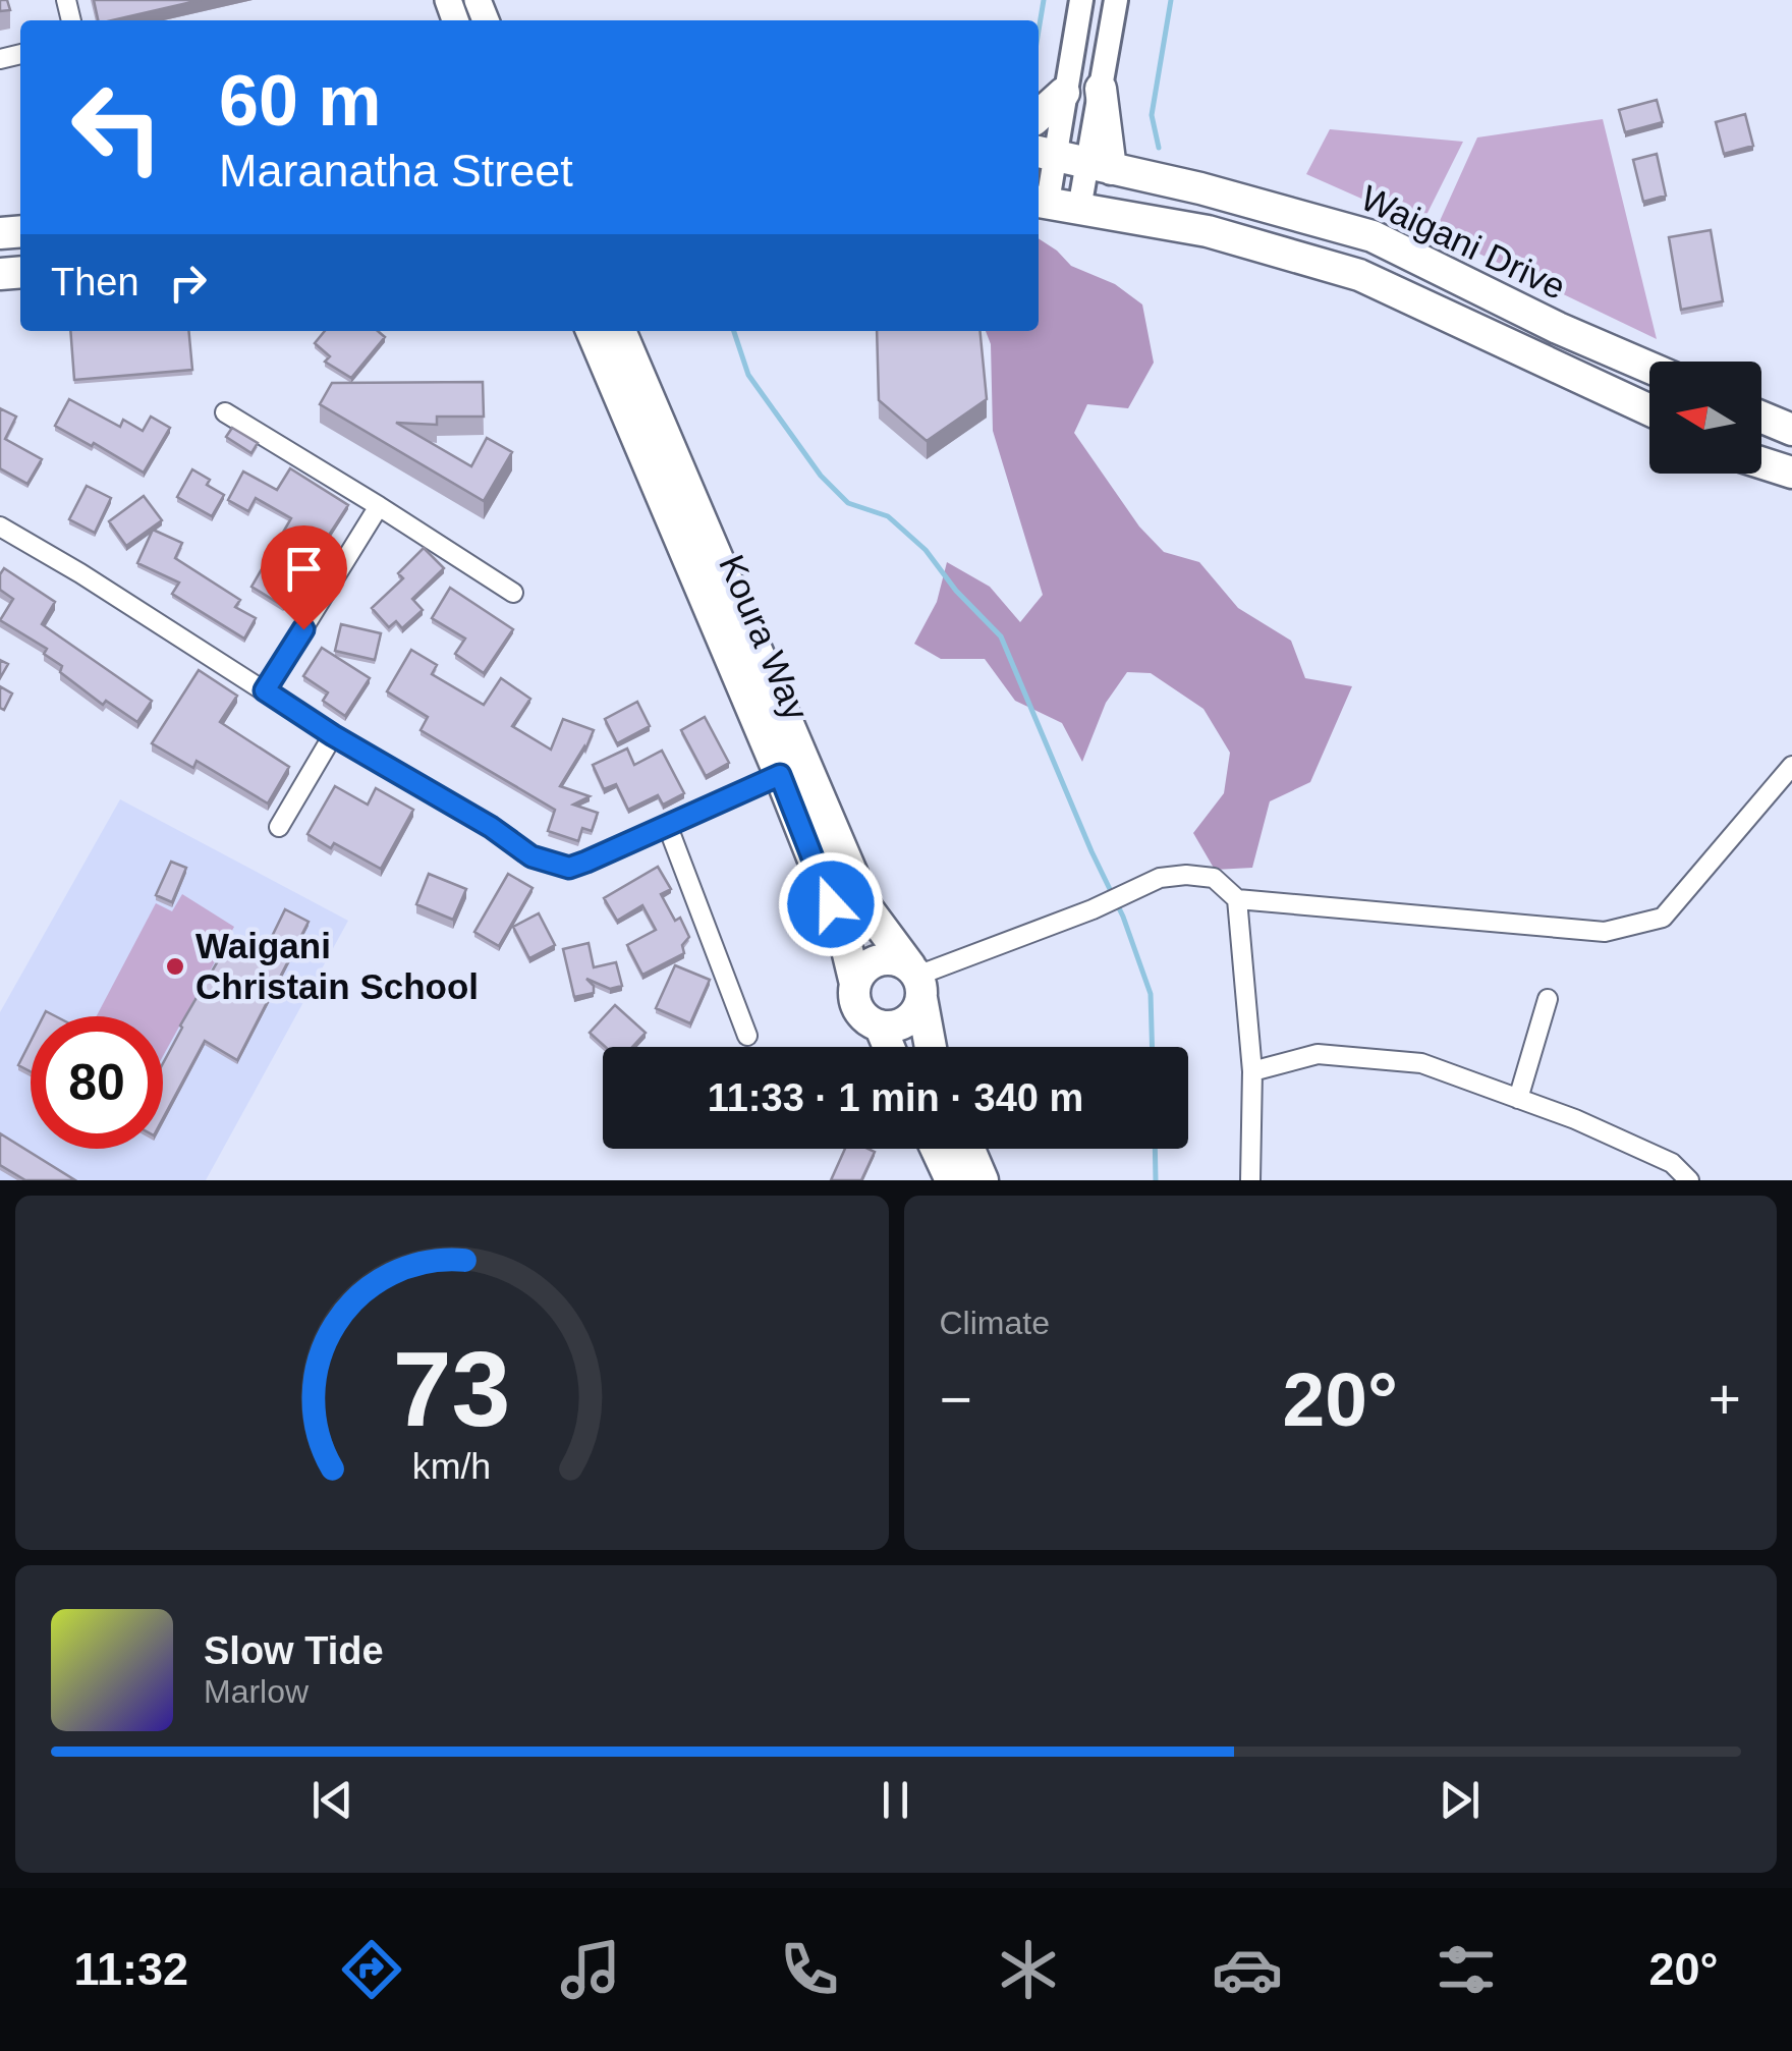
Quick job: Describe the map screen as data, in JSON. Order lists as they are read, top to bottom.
{
  "streets": {
    "highway": ["Waigani Drive", "Koura Way"]
  },
  "places": ["Waigani Christain School"],
  "north": "left",
  "page": {
    "turn": ["60 m", "Maranatha Street"],
    "then": "Then",
    "limit": "80",
    "trip": "11:33 · 1 min · 340 m",
    "tile": "Climate",
    "heat": ["−", "20°", "+"],
    "song": ["Slow Tide", "Marlow"],
    "tabs": ["11:32", "20°"],
    "gauge": ["73", "km/h"]
  }
}
